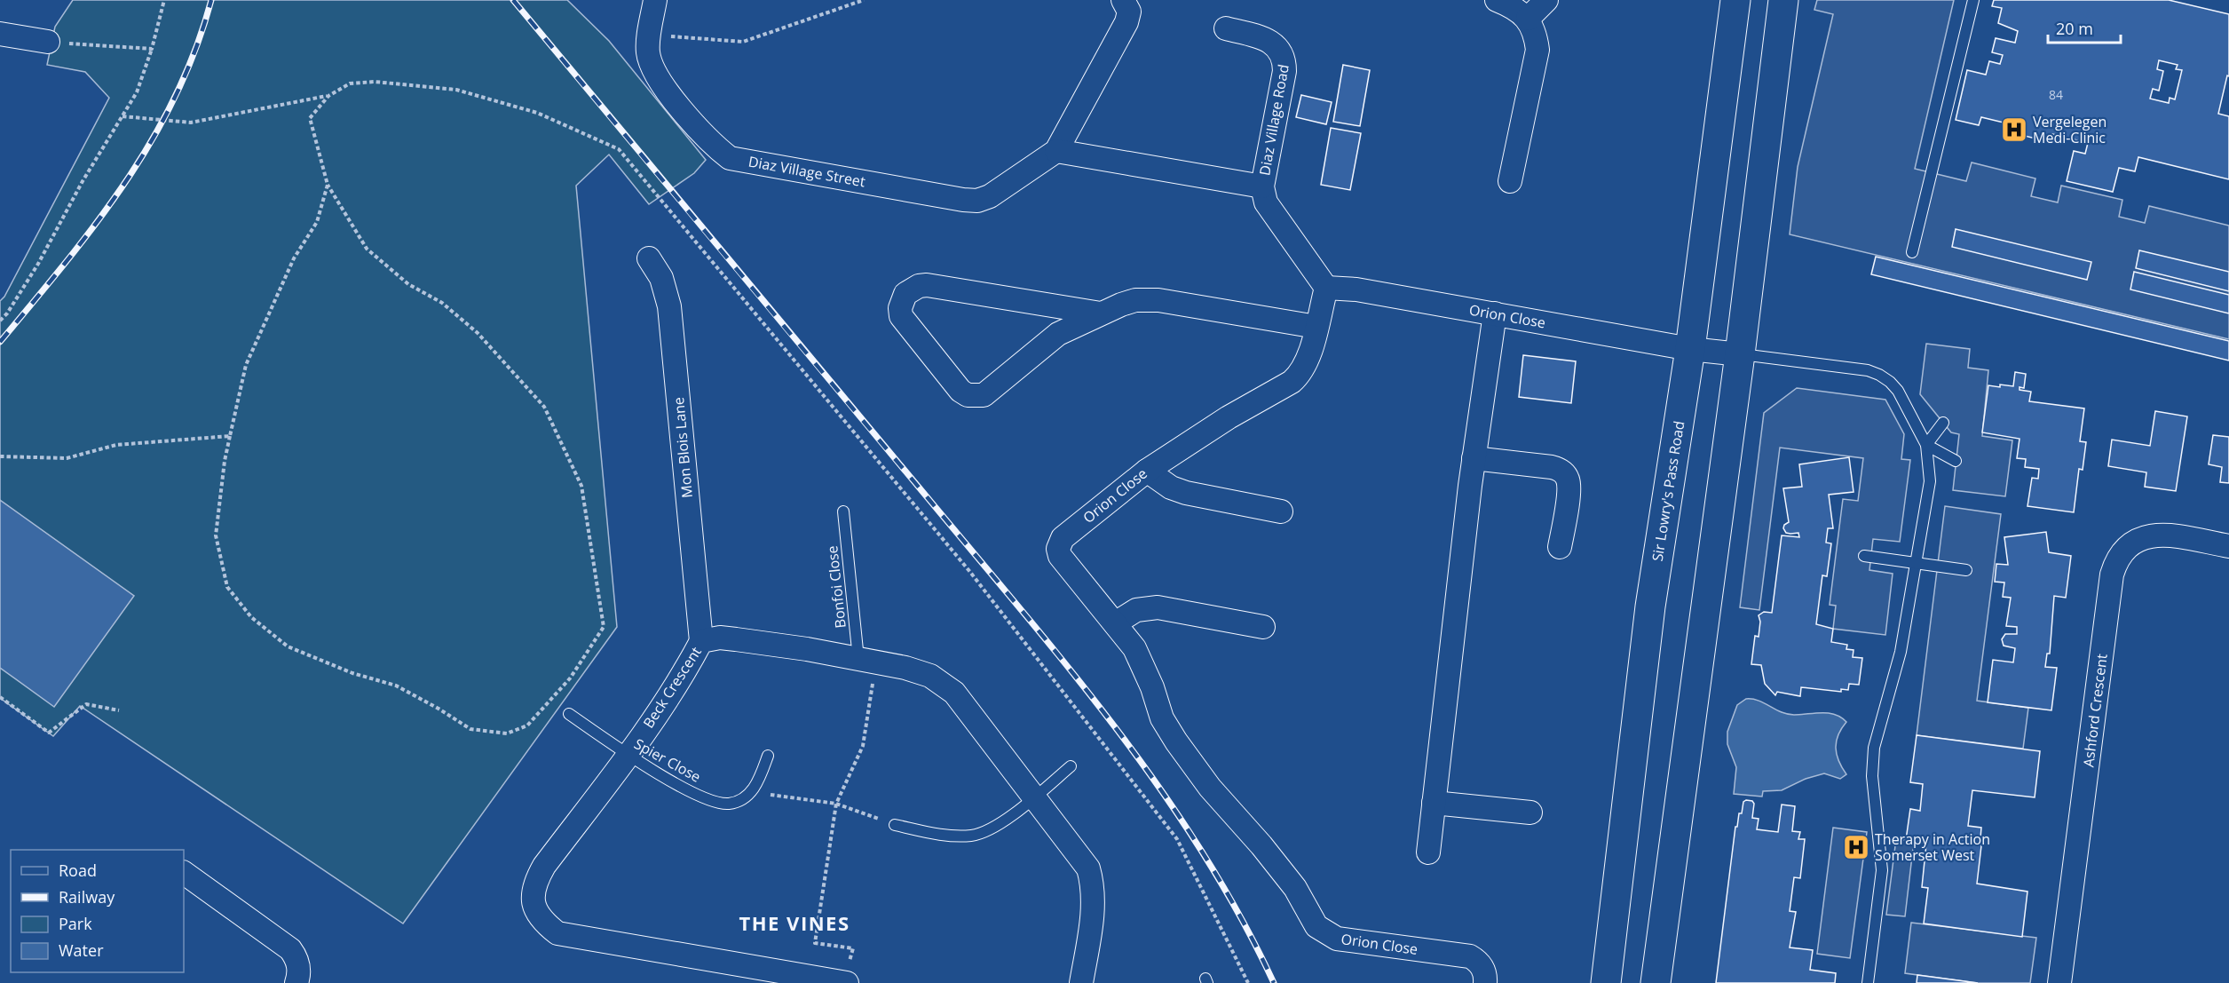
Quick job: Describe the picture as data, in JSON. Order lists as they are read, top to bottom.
{
  "streets": {
    "main road": ["Sir Lowry's Pass Road"],
    "street": [
      "Diaz Village Road",
      "Diaz Village Street",
      "Orion Close",
      "Mon Blois Lane",
      "Beck Crescent",
      "Ashford Crescent"
    ],
    "lane": ["Bonfoi Close", "Spier Close"]
  },
  "crossings": [
    ["Orion Close", "Sir Lowry's Pass Road"],
    ["Mon Blois Lane", "Beck Crescent"],
    ["Bonfoi Close", "Beck Crescent"],
    ["Beck Crescent", "Spier Close"]
  ],
  "districts": ["THE VINES"],
  "places": {
    "hospital": ["Vergelegen Medi-Clinic", "Therapy in Action Somerset West"]
  },
  "house_numbers": ["84"],
  "legend": [
    "Road",
    "Railway",
    "Park",
    "Water"
  ],
  "scale_bar": "20 m"
}
